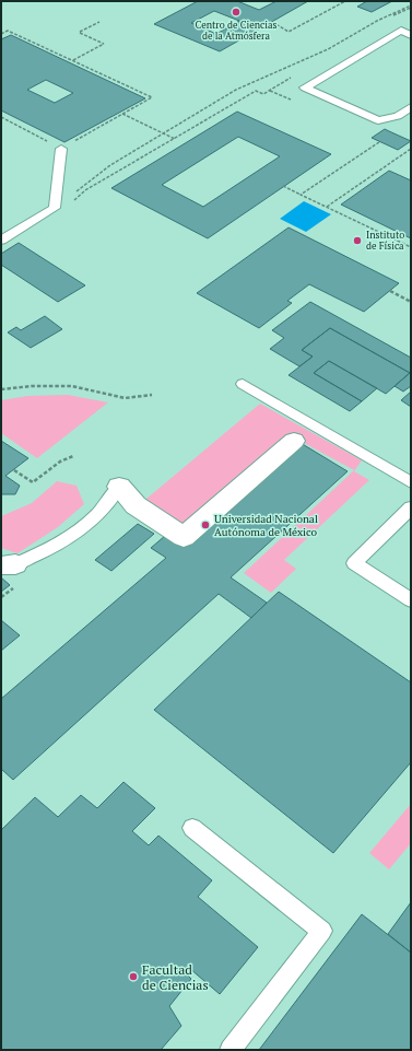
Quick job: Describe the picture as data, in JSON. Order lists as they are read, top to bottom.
{
  "places": [
    "Centro de Ciencias de la Atmósfera",
    "Instituto de Física",
    "Universidad Nacional Autónoma de México",
    "Facultad de Ciencias"
  ]
}
